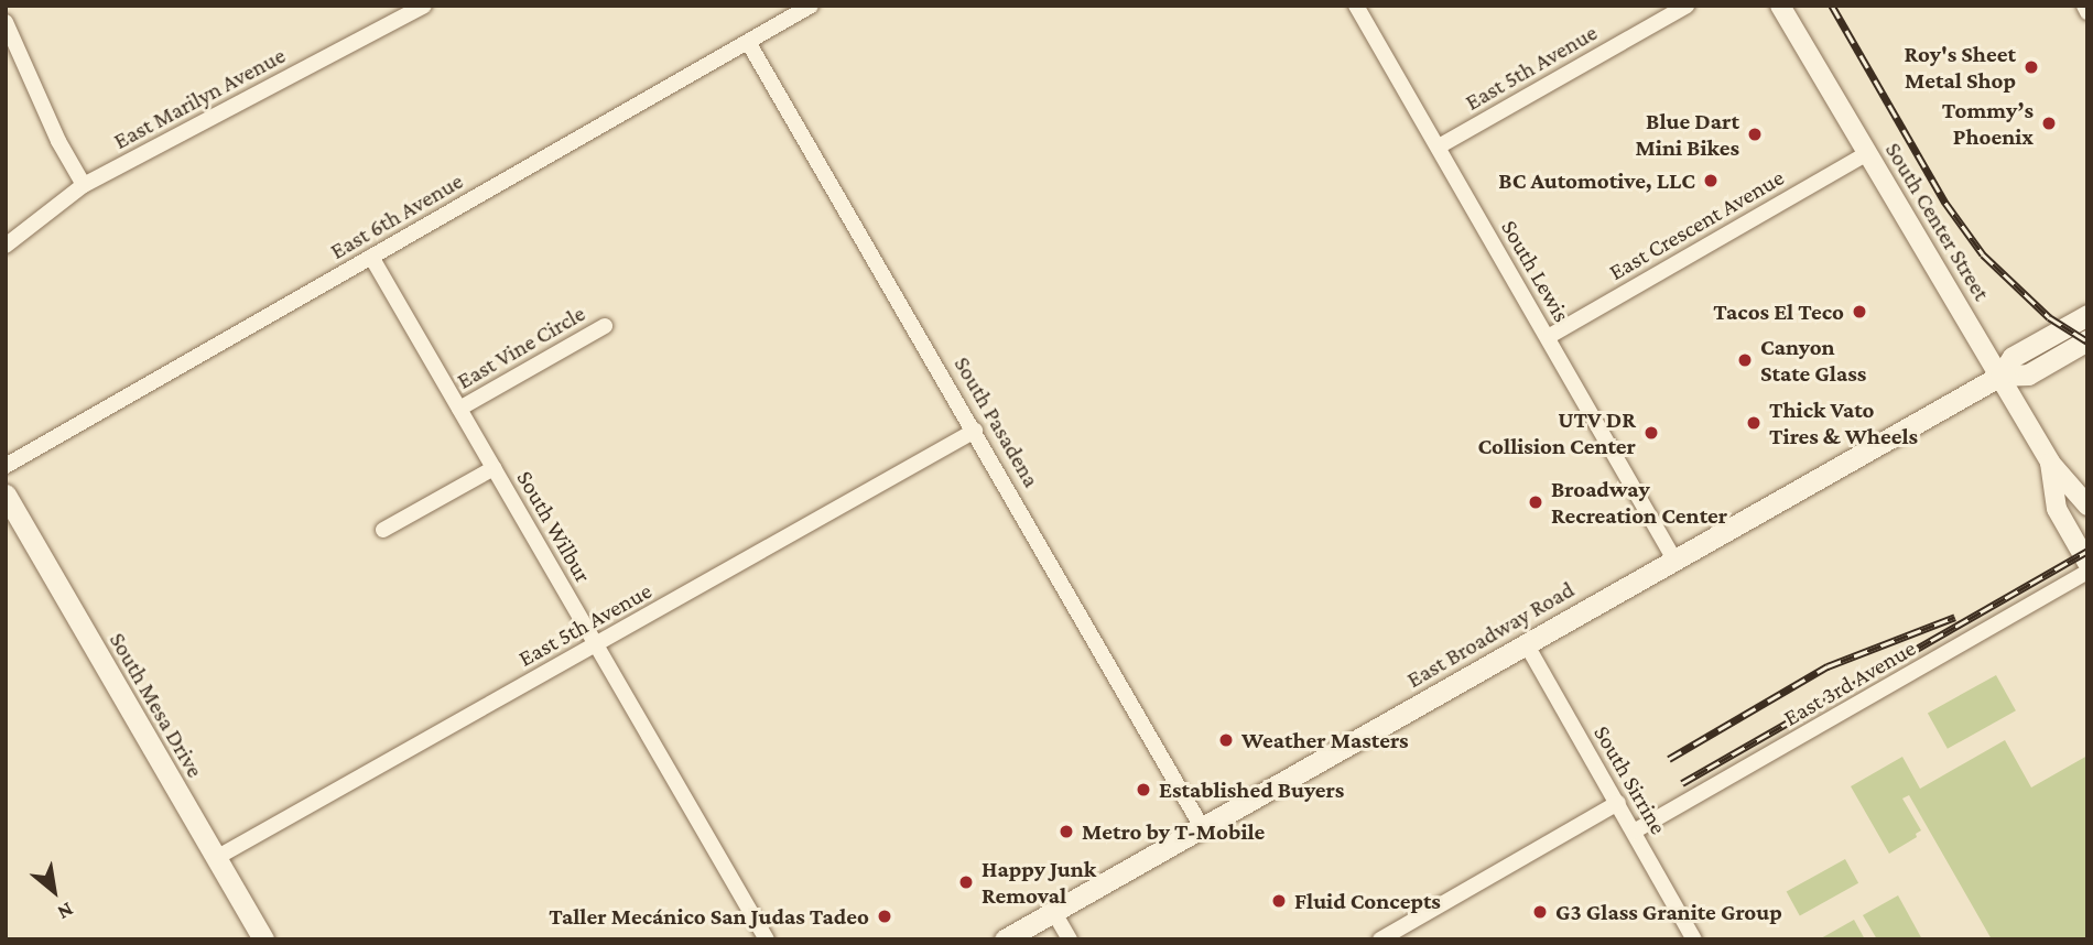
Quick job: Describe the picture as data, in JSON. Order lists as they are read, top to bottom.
{
  "streets": {
    "main road": ["East Broadway Road", "South Mesa Drive"],
    "street": [
      "East 5th Avenue",
      "East Marilyn Avenue",
      "East 6th Avenue",
      "South Center Street",
      "East Crescent Avenue",
      "South Lewis",
      "East Vine Circle",
      "South Pasadena",
      "South Wilbur",
      "East 3rd Avenue",
      "South Sirrine"
    ]
  },
  "crossings": [
    ["East 5th Avenue", "South Lewis"],
    ["East 5th Avenue", "South Pasadena"],
    ["East 5th Avenue", "South Wilbur"],
    ["East 5th Avenue", "South Mesa Drive"],
    ["East 6th Avenue", "South Pasadena"],
    ["East 6th Avenue", "South Wilbur"],
    ["South Center Street", "East Crescent Avenue"],
    ["South Center Street", "East Broadway Road"],
    ["East Crescent Avenue", "South Lewis"],
    ["South Lewis", "East Broadway Road"],
    ["East Vine Circle", "South Wilbur"],
    ["South Pasadena", "East Broadway Road"],
    ["East Broadway Road", "South Sirrine"],
    ["East 3rd Avenue", "South Sirrine"]
  ],
  "places": [
    "Roy's Sheet Metal Shop",
    "Tommy’s Phoenix",
    "Blue Dart Mini Bikes",
    "BC Automotive, LLC",
    "Tacos El Teco",
    "Canyon State Glass",
    "Thick Vato Tires & Wheels",
    "UTV DR Collision Center",
    "Broadway Recreation Center",
    "Weather Masters",
    "Established Buyers",
    "Metro by T-Mobile",
    "Happy Junk Removal",
    "Fluid Concepts",
    "G3 Glass Granite Group",
    "Taller Mecánico San Judas Tadeo"
  ],
  "north": "bottom right"
}
